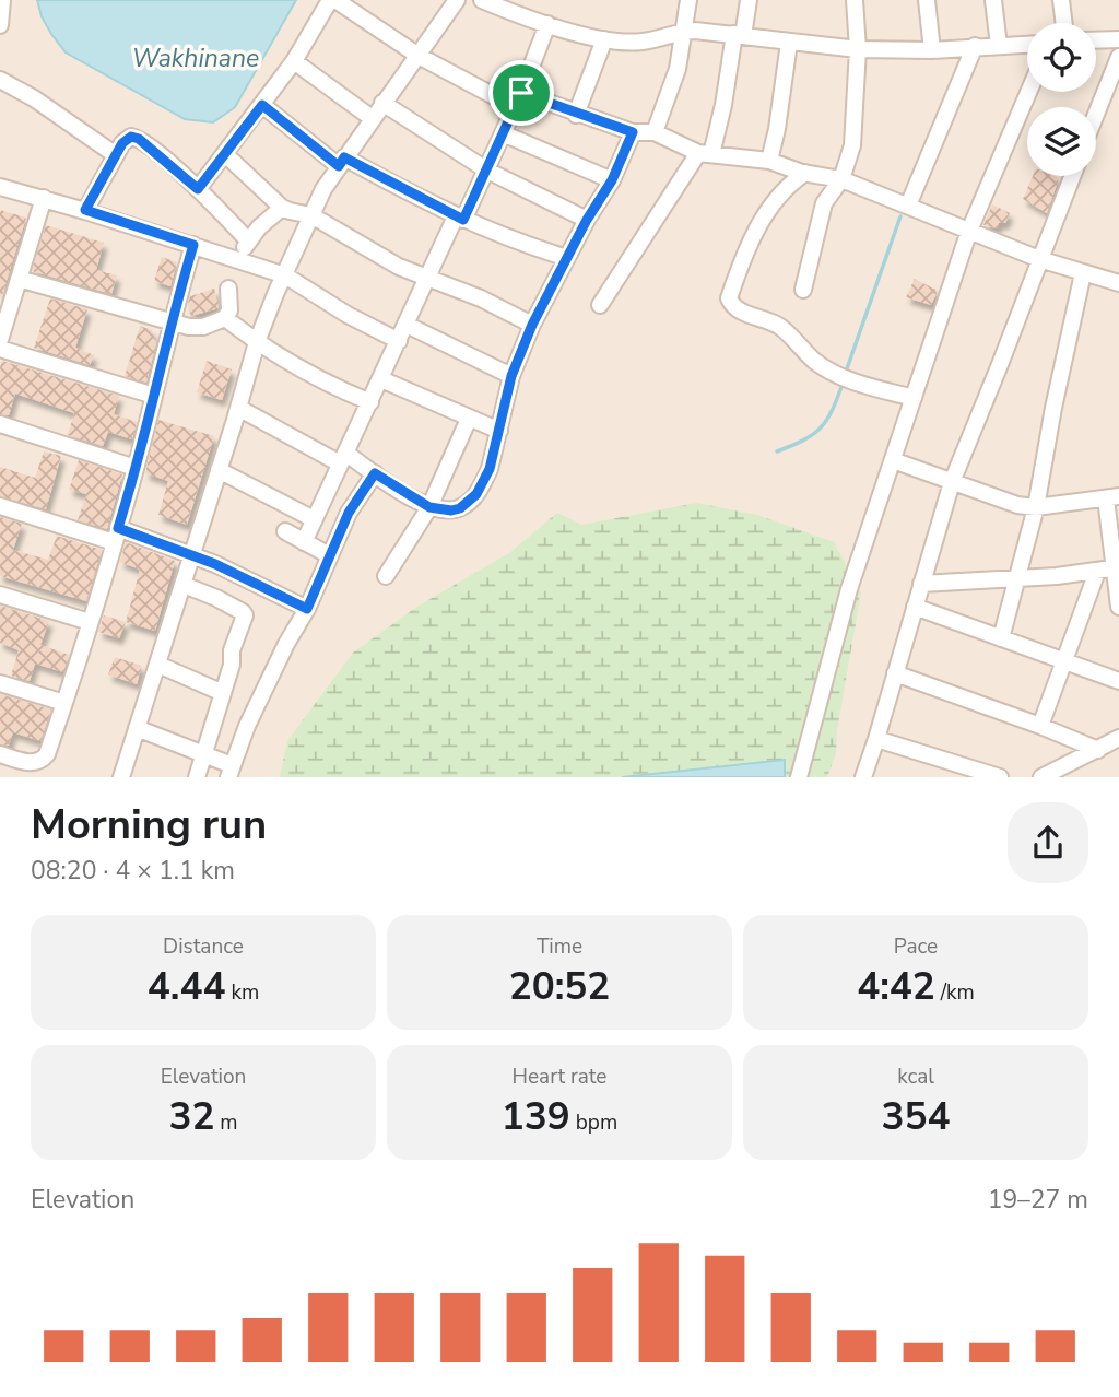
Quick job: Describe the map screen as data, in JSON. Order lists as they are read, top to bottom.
{
  "water": ["Wakhinane"],
  "page": {
    "heading": ["Morning run", "08:20 · 4 × 1.1 km"],
    "stats": [
      ["Distance", "4.44 km"],
      ["Time", "20:52"],
      ["Pace", "4:42 /km"],
      ["Elevation", "32 m"],
      ["Heart rate", "139 bpm"],
      ["kcal", "354"]
    ],
    "chart": ["Elevation", "19–27 m"]
  }
}
